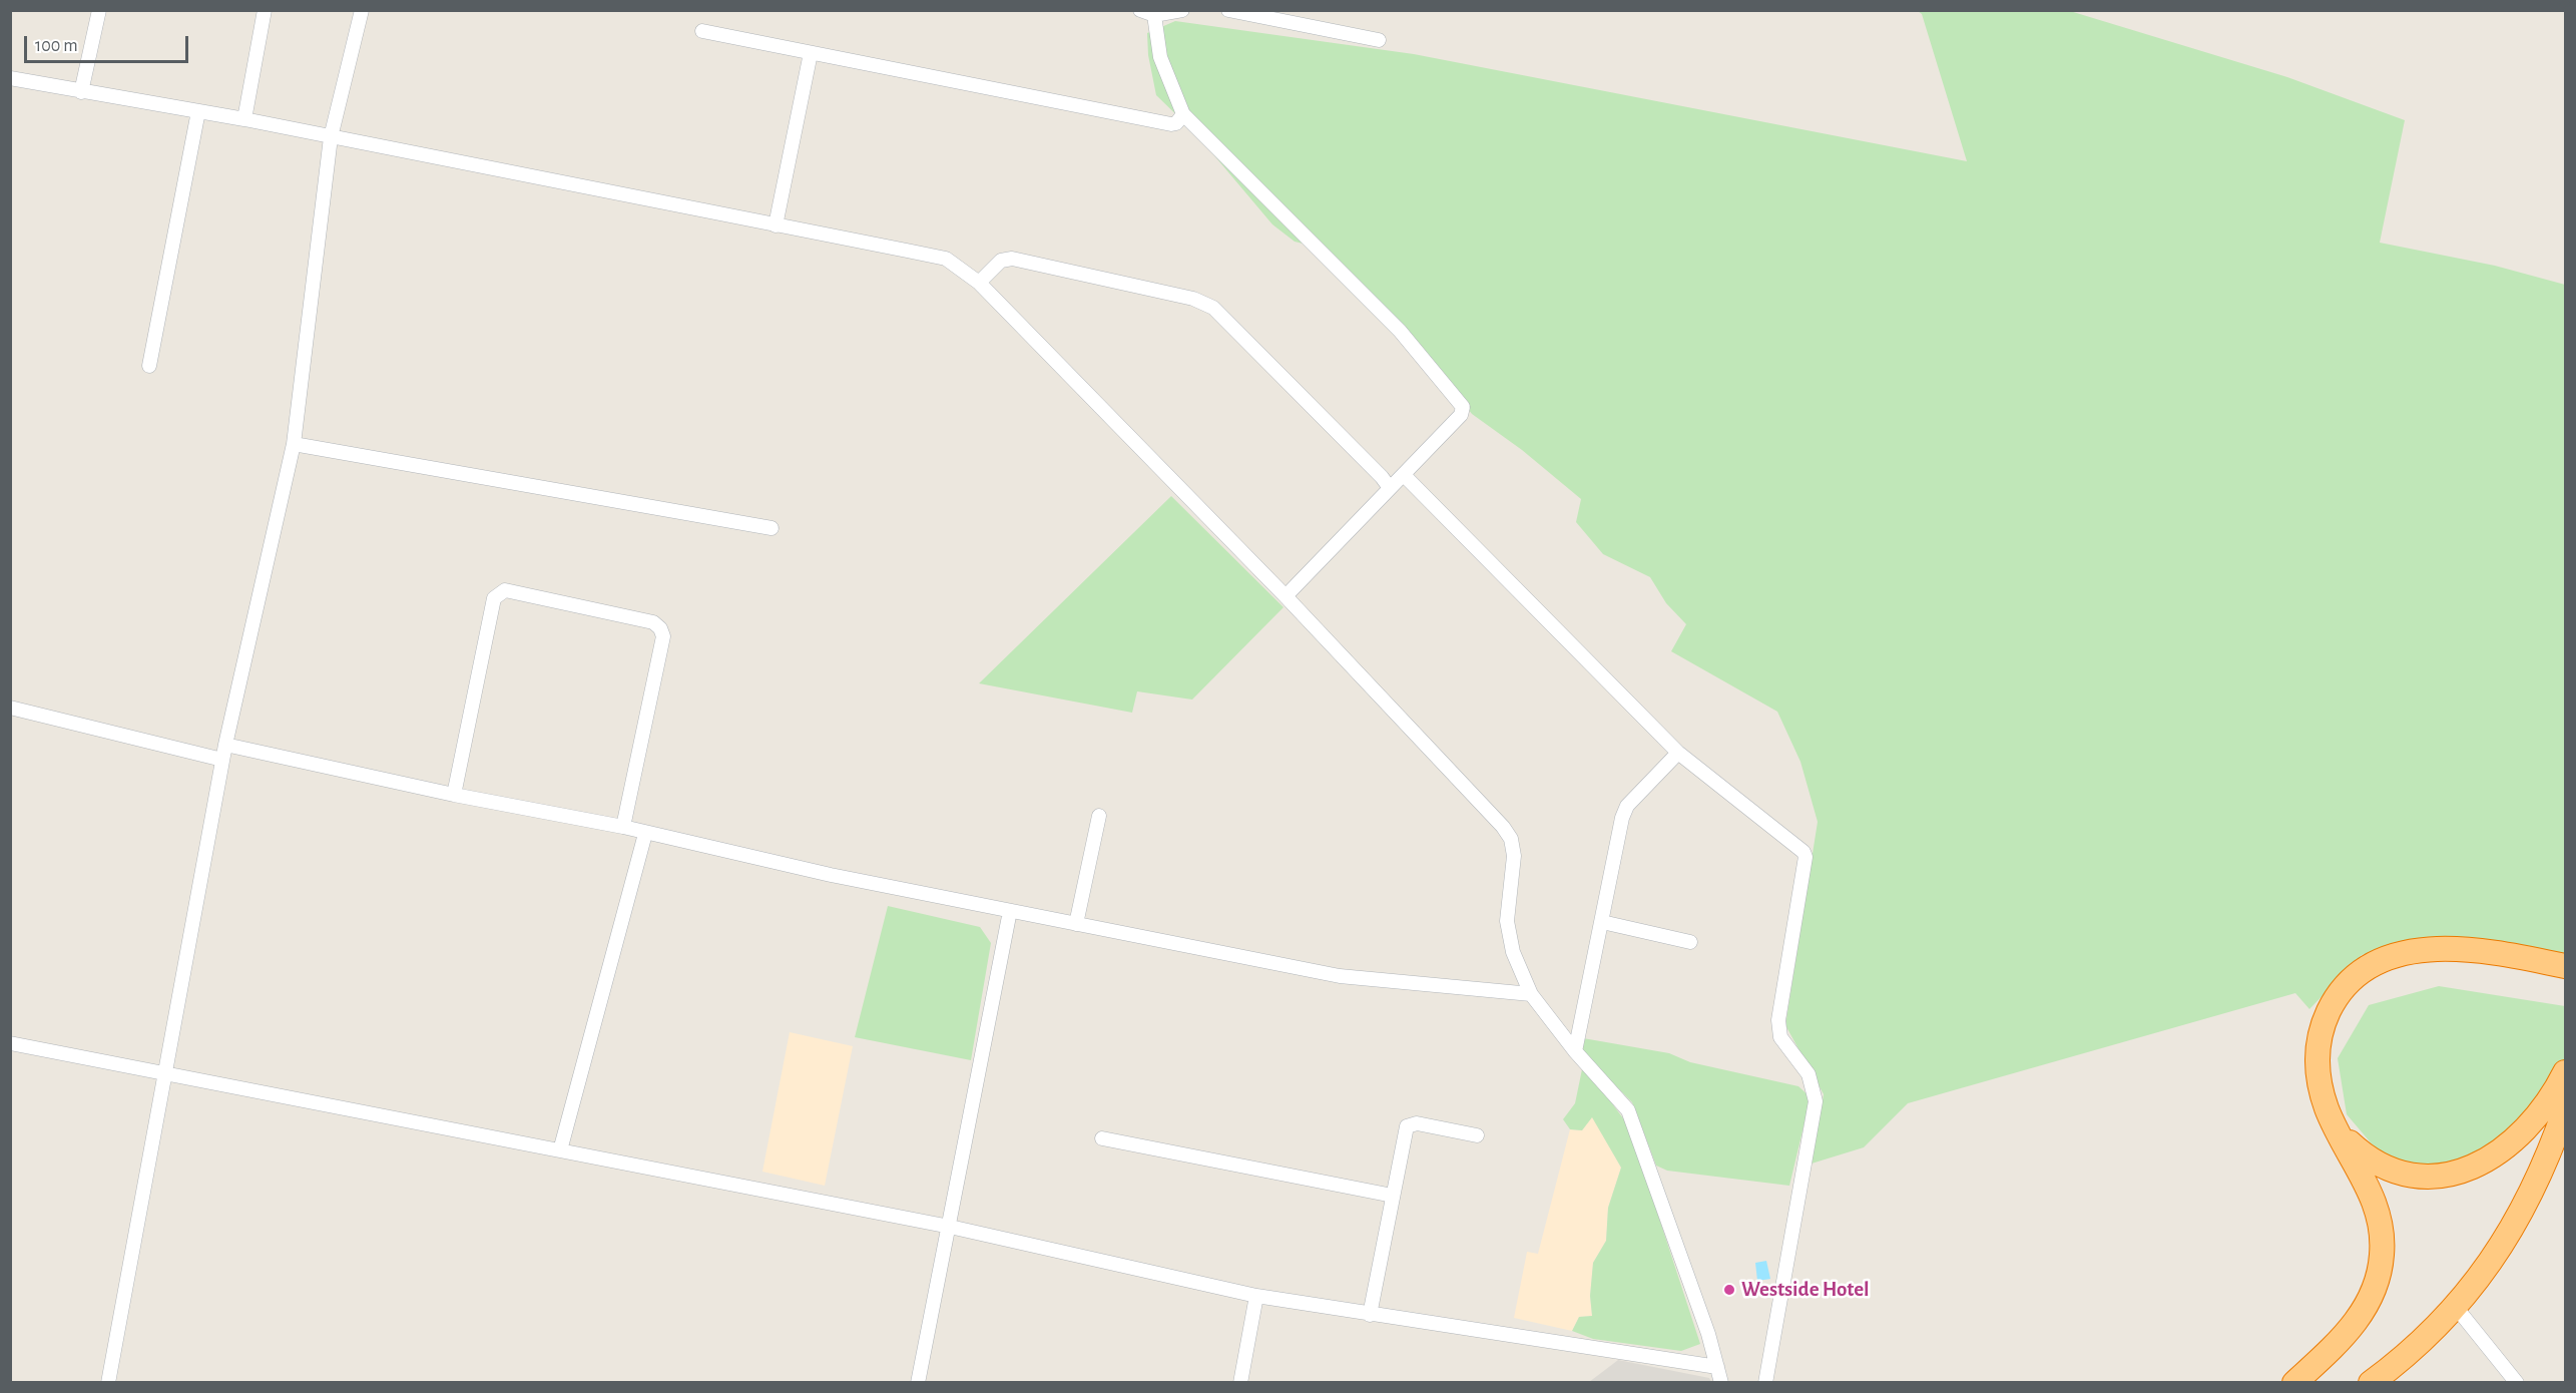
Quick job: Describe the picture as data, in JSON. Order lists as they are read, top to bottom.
{
  "places": ["Westside Hotel"],
  "scale_bar": "100 m"
}
